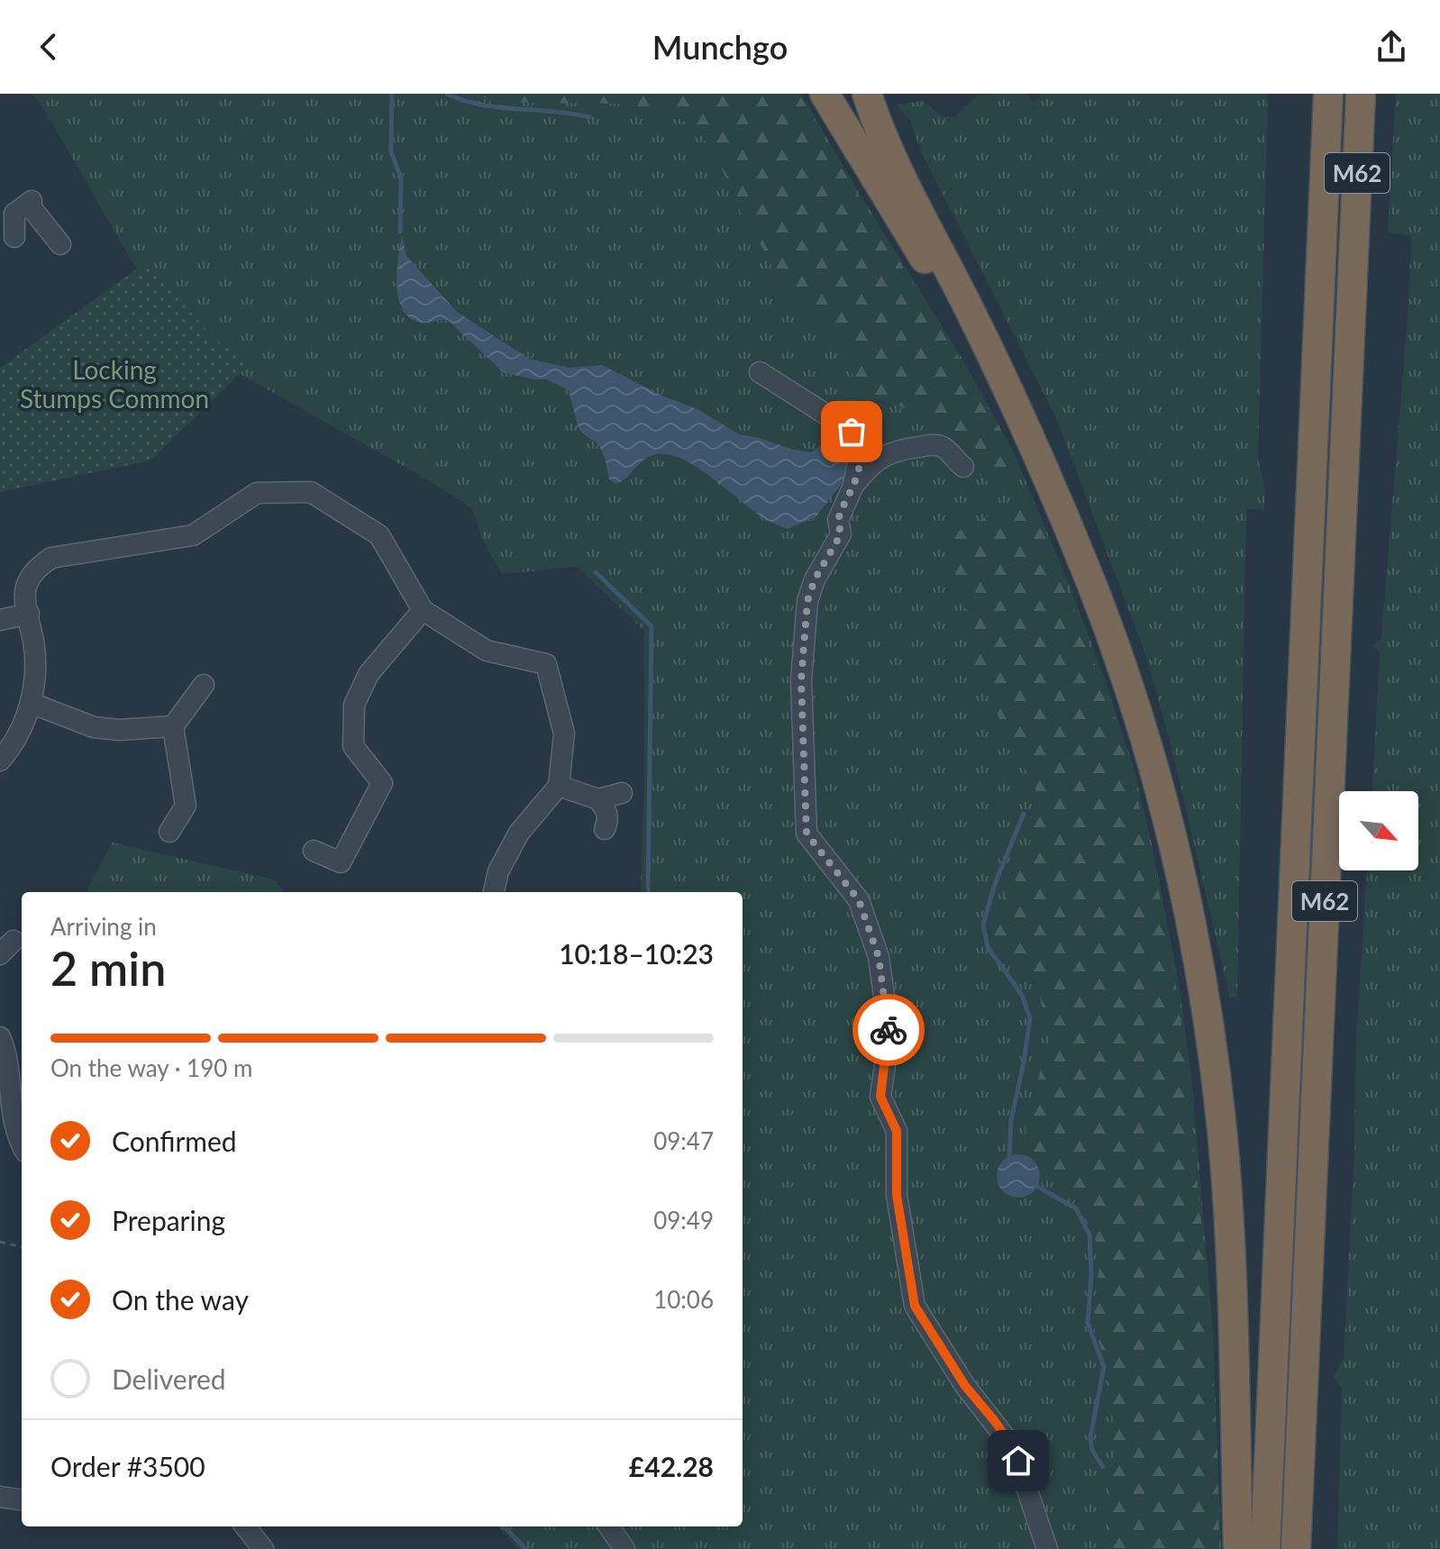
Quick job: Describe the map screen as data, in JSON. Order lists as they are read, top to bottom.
{
  "streets": {
    "highway": ["M62"]
  },
  "parks": ["Locking Stumps Common"],
  "north": "bottom right",
  "page": {
    "header": "Munchgo",
    "heading": ["2 min", "Arriving in", "10:18–10:23"],
    "panel": ["Order #3500", "£42.28"],
    "bar": "On the way · 190 m",
    "list": [
      ["Confirmed", "09:47"],
      ["Preparing", "09:49"],
      ["On the way", "10:06"],
      "Delivered"
    ]
  }
}
